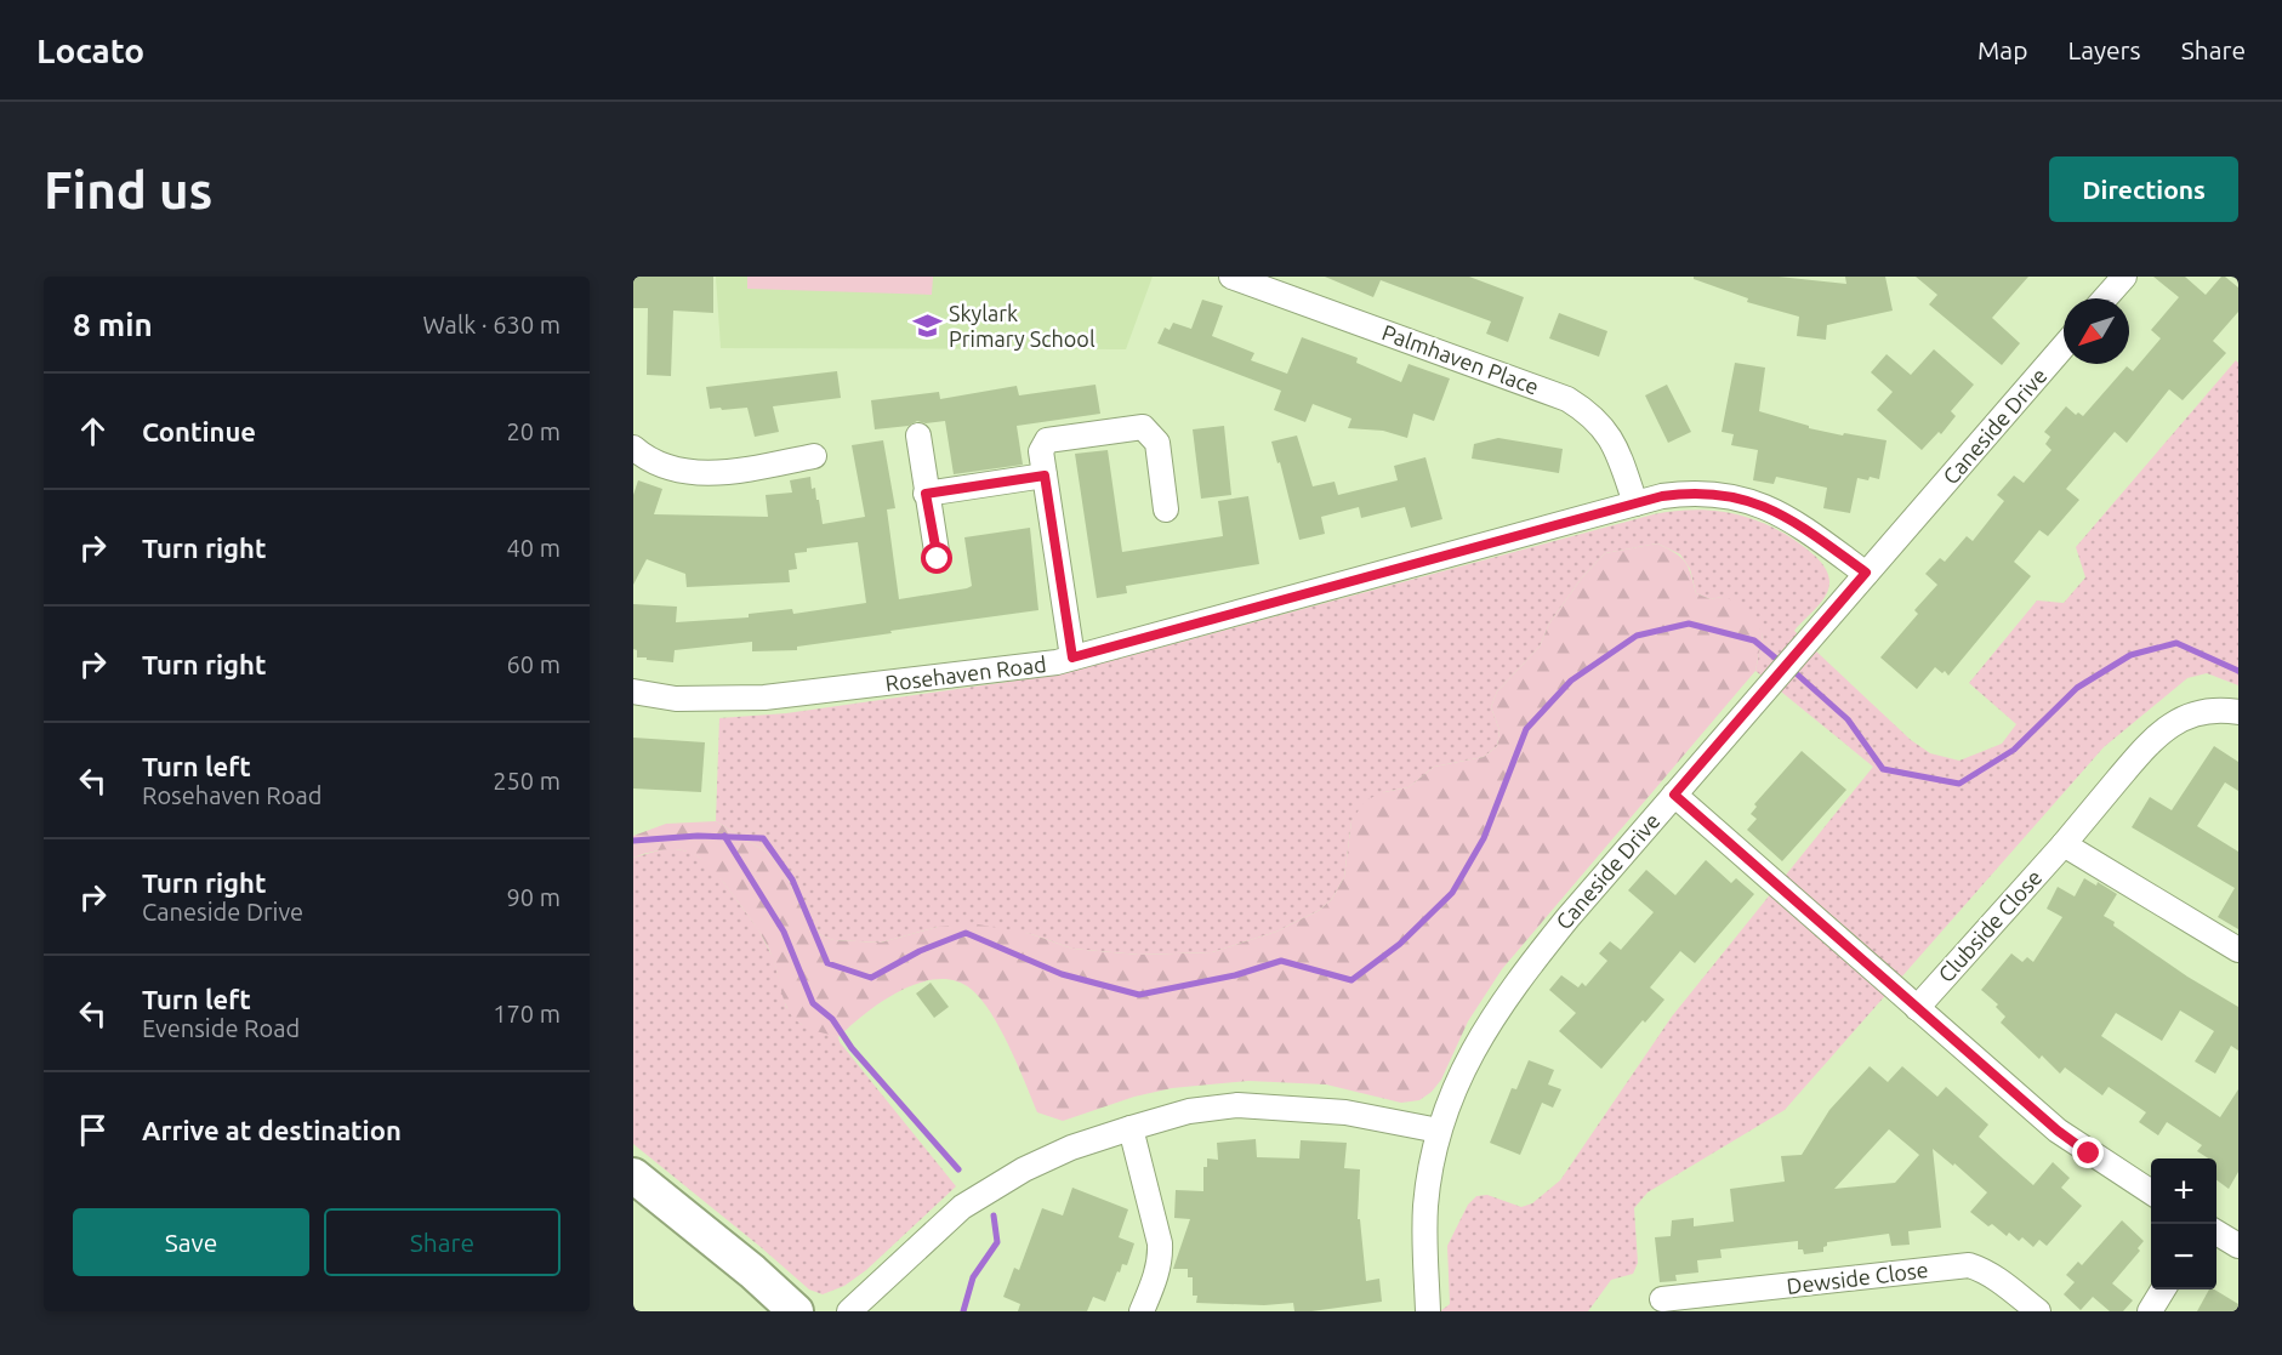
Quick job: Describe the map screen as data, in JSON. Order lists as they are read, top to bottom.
{
  "streets": {
    "street": [
      "Palmhaven Place",
      "Caneside Drive",
      "Rosehaven Road",
      "Clubside Close",
      "Dewside Close"
    ]
  },
  "crossings": [
    ["Palmhaven Place", "Rosehaven Road"],
    ["Caneside Drive", "Rosehaven Road"]
  ],
  "places": {
    "school or university": ["Skylark Primary School"]
  },
  "north": "bottom left",
  "page": {
    "header": "Locato",
    "nav": ["Map", "Layers", "Share"],
    "buttons": [
      "Directions",
      ["Save", "Share"]
    ],
    "title": "Find us",
    "heading": ["8 min", "Walk · 630 m"],
    "list": [
      ["Continue", "20 m"],
      ["Turn right", "40 m"],
      ["Turn right", "60 m"],
      ["Turn left", "Rosehaven Road", "250 m"],
      ["Turn right", "Caneside Drive", "90 m"],
      ["Turn left", "Evenside Road", "170 m"],
      "Arrive at destination"
    ],
    "map_buttons": ["+", "−"]
  }
}
